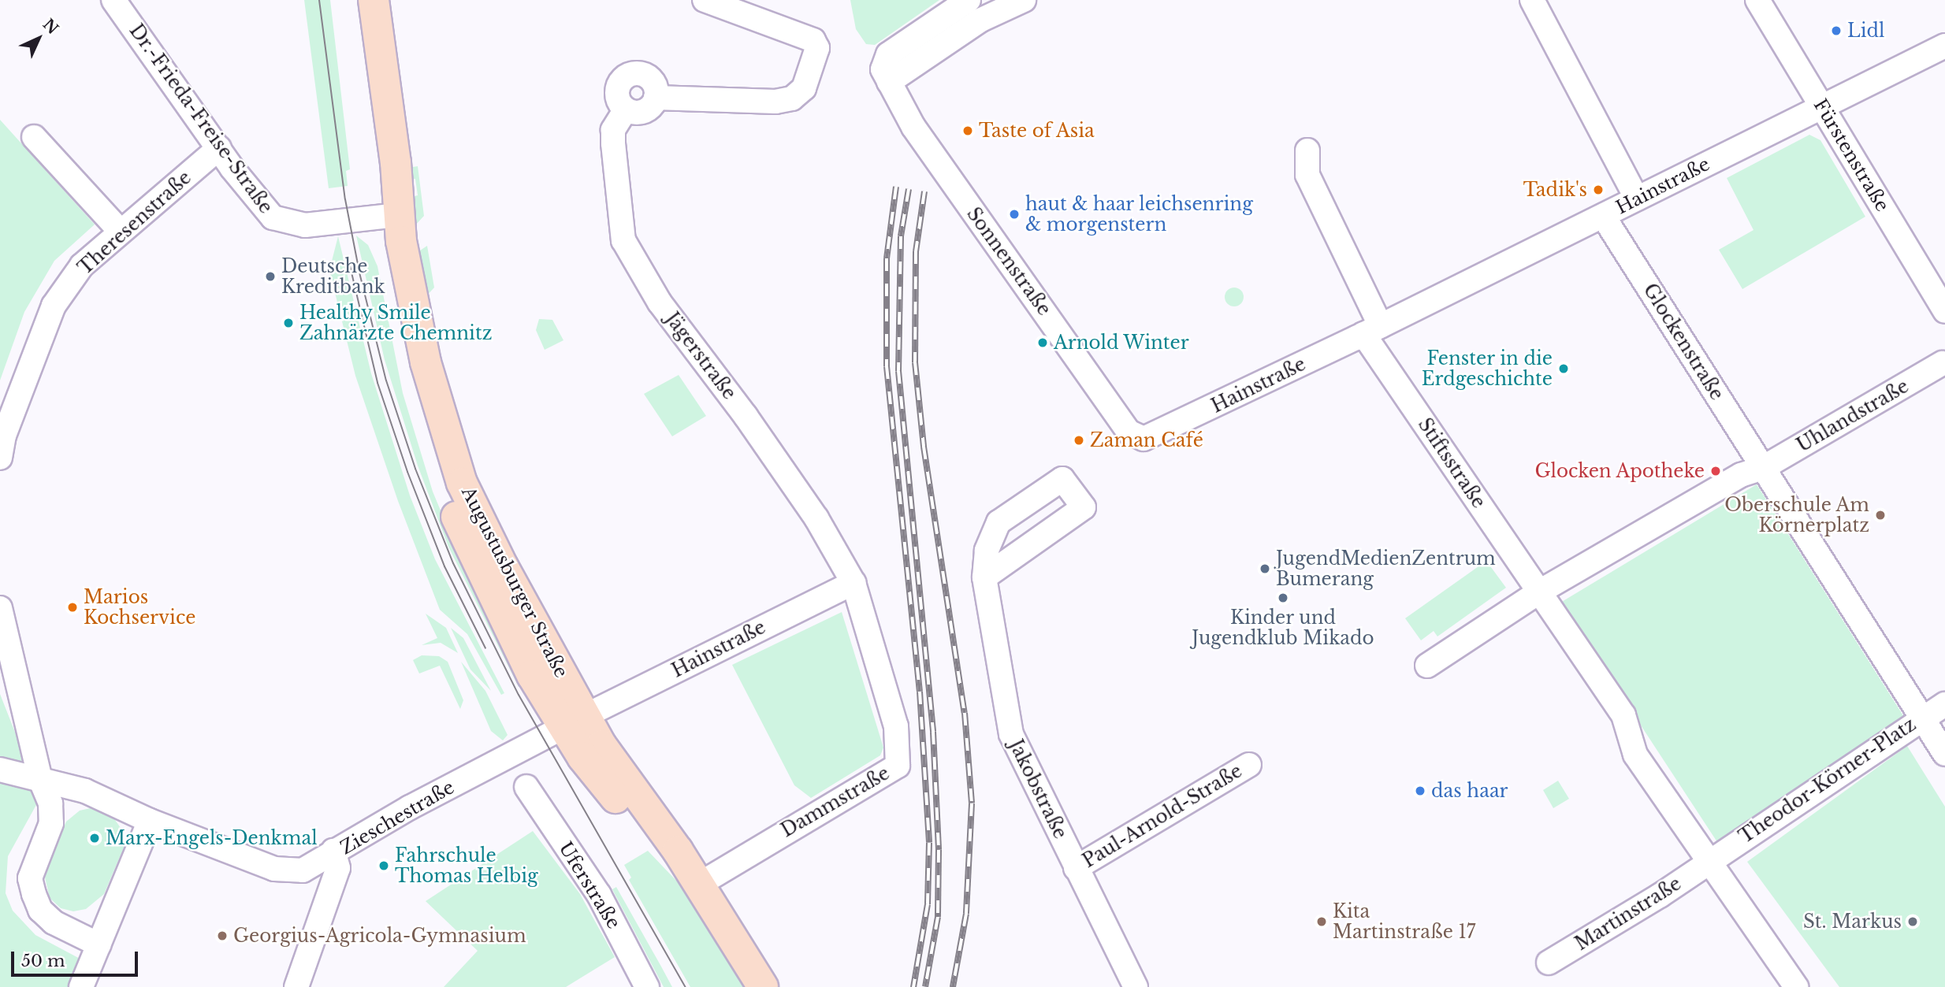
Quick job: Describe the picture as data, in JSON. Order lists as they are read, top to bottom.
{
  "streets": {
    "main road": ["Augustusburger Straße"],
    "street": [
      "Dr.-Frieda-Freise-Straße",
      "Fürstenstraße",
      "Hainstraße",
      "Theresenstraße",
      "Sonnenstraße",
      "Glockenstraße",
      "Jägerstraße",
      "Uhlandstraße",
      "Stiftsstraße",
      "Theodor-Körner-Platz",
      "Jakobstraße",
      "Dammstraße",
      "Paul-Arnold-Straße",
      "Zieschestraße",
      "Uferstraße",
      "Martinstraße"
    ]
  },
  "crossings": [
    ["Dr.-Frieda-Freise-Straße", "Theresenstraße"],
    ["Dr.-Frieda-Freise-Straße", "Augustusburger Straße"],
    ["Fürstenstraße", "Hainstraße"],
    ["Hainstraße", "Sonnenstraße"],
    ["Hainstraße", "Glockenstraße"],
    ["Hainstraße", "Jägerstraße"],
    ["Hainstraße", "Stiftsstraße"],
    ["Hainstraße", "Augustusburger Straße"],
    ["Hainstraße", "Dammstraße"],
    ["Hainstraße", "Zieschestraße"],
    ["Glockenstraße", "Uhlandstraße"],
    ["Glockenstraße", "Theodor-Körner-Platz"],
    ["Jägerstraße", "Dammstraße"],
    ["Uhlandstraße", "Theodor-Körner-Platz"],
    ["Augustusburger Straße", "Dammstraße"],
    ["Augustusburger Straße", "Zieschestraße"],
    ["Theodor-Körner-Platz", "Martinstraße"],
    ["Jakobstraße", "Paul-Arnold-Straße"],
    ["Zieschestraße", "Uferstraße"]
  ],
  "places": [
    "Lidl",
    "Taste of Asia",
    "Tadik's",
    "haut & haar leichsenring & morgenstern",
    "Deutsche Kreditbank",
    "Healthy Smile Zahnärzte Chemnitz",
    "Arnold Winter",
    "Fenster in die Erdgeschichte",
    "Zaman Café",
    "Glocken Apotheke",
    "Oberschule Am Körnerplatz",
    "JugendMedienZentrum Bumerang",
    "Kinder und Jugendklub Mikado",
    "Marios Kochservice",
    "das haar",
    "Marx-Engels-Denkmal",
    "Fahrschule Thomas Helbig",
    "Kita Martinstraße 17",
    "St. Markus",
    "Georgius-Agricola-Gymnasium"
  ],
  "scale_bar": "50 m",
  "north": "top right"
}
